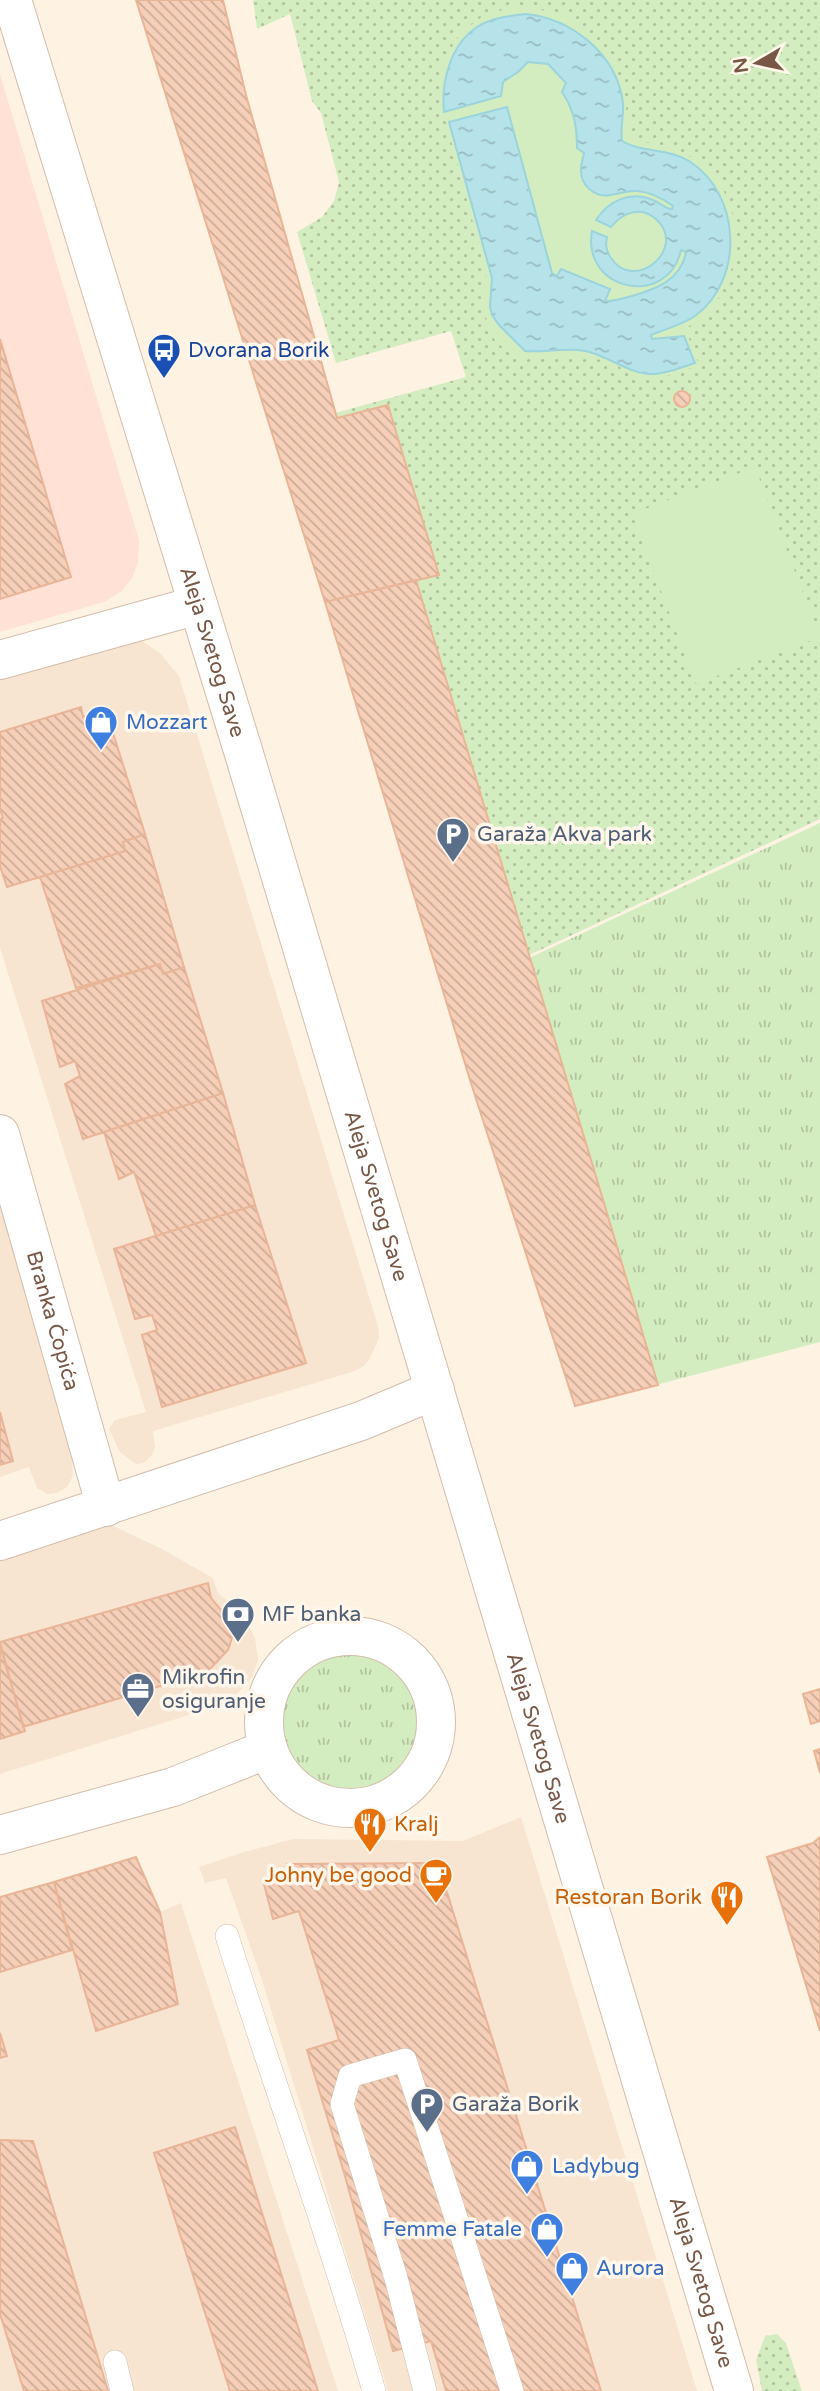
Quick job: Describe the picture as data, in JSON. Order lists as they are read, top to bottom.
{
  "streets": {
    "main road": ["Aleja Svetog Save", "Branka Ćopića"]
  },
  "places": {
    "bus stop": ["Dvorana Borik"],
    "shop": [
      "Mozzart",
      "Ladybug",
      "Femme Fatale",
      "Aurora"
    ],
    "parking": ["Garaža Akva park", "Garaža Borik"],
    "bank": ["MF banka"],
    "office": ["Mikrofin osiguranje"],
    "restaurant": ["Kralj", "Restoran Borik"],
    "cafe": ["Johny be good"]
  },
  "north": "left"
}
